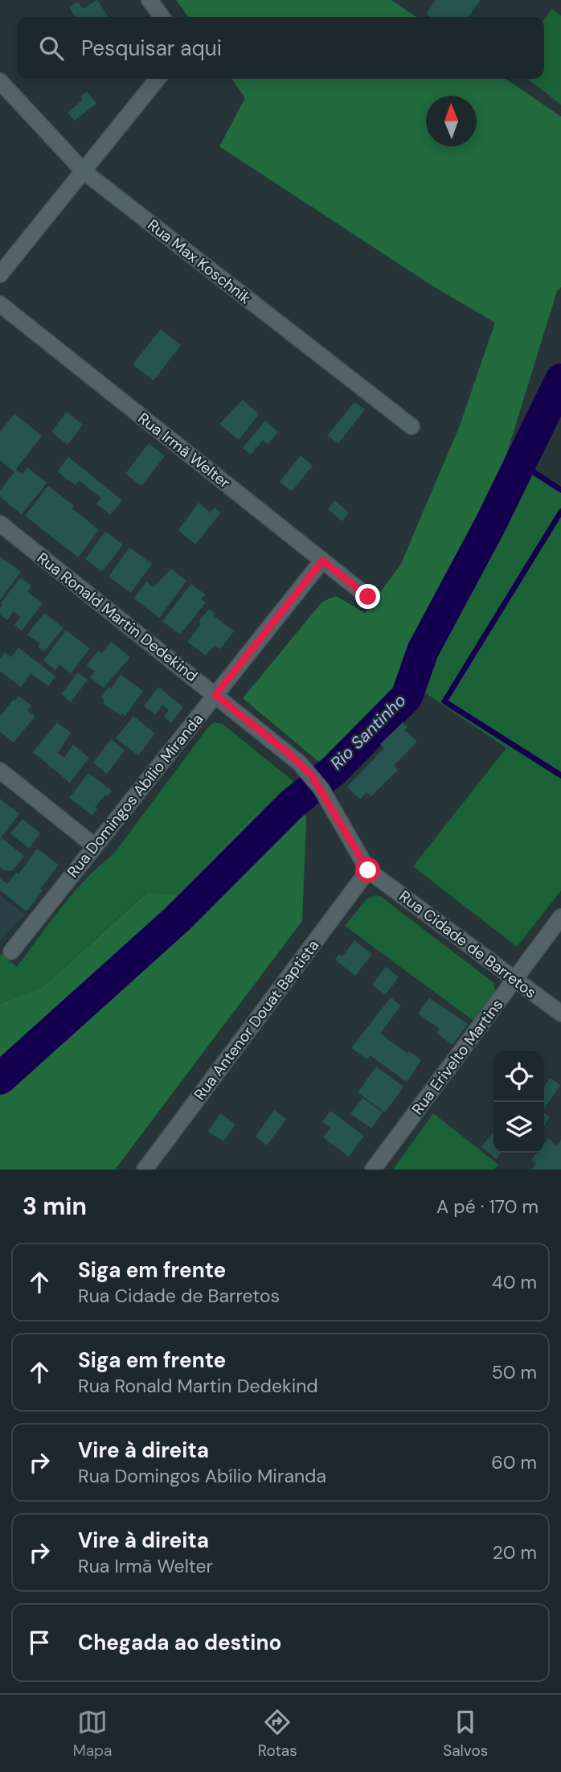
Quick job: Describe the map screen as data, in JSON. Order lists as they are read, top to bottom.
{
  "streets": {
    "street": [
      "Rua Max Koschnik",
      "Rua Irmã Welter",
      "Rua Ronald Martin Dedekind",
      "Rua Domingos Abílio Miranda",
      "Rua Cidade de Barretos",
      "Rua Antenor Douat Baptista",
      "Rua Erivelto Martins"
    ]
  },
  "crossings": [
    ["Rua Irmã Welter", "Rua Domingos Abílio Miranda"],
    ["Rua Ronald Martin Dedekind", "Rua Domingos Abílio Miranda"],
    ["Rua Ronald Martin Dedekind", "Rua Cidade de Barretos"],
    ["Rua Cidade de Barretos", "Rua Antenor Douat Baptista"],
    ["Rua Cidade de Barretos", "Rua Erivelto Martins"]
  ],
  "water": ["Rio Santinho"],
  "north": "top",
  "page": {
    "search": "Pesquisar aqui",
    "heading": ["3 min", "A pé · 170 m"],
    "list": [
      ["Siga em frente", "Rua Cidade de Barretos", "40 m"],
      ["Siga em frente", "Rua Ronald Martin Dedekind", "50 m"],
      ["Vire à direita", "Rua Domingos Abílio Miranda", "60 m"],
      ["Vire à direita", "Rua Irmã Welter", "20 m"],
      "Chegada ao destino"
    ],
    "nav": ["Mapa", "Rotas", "Salvos"]
  }
}
